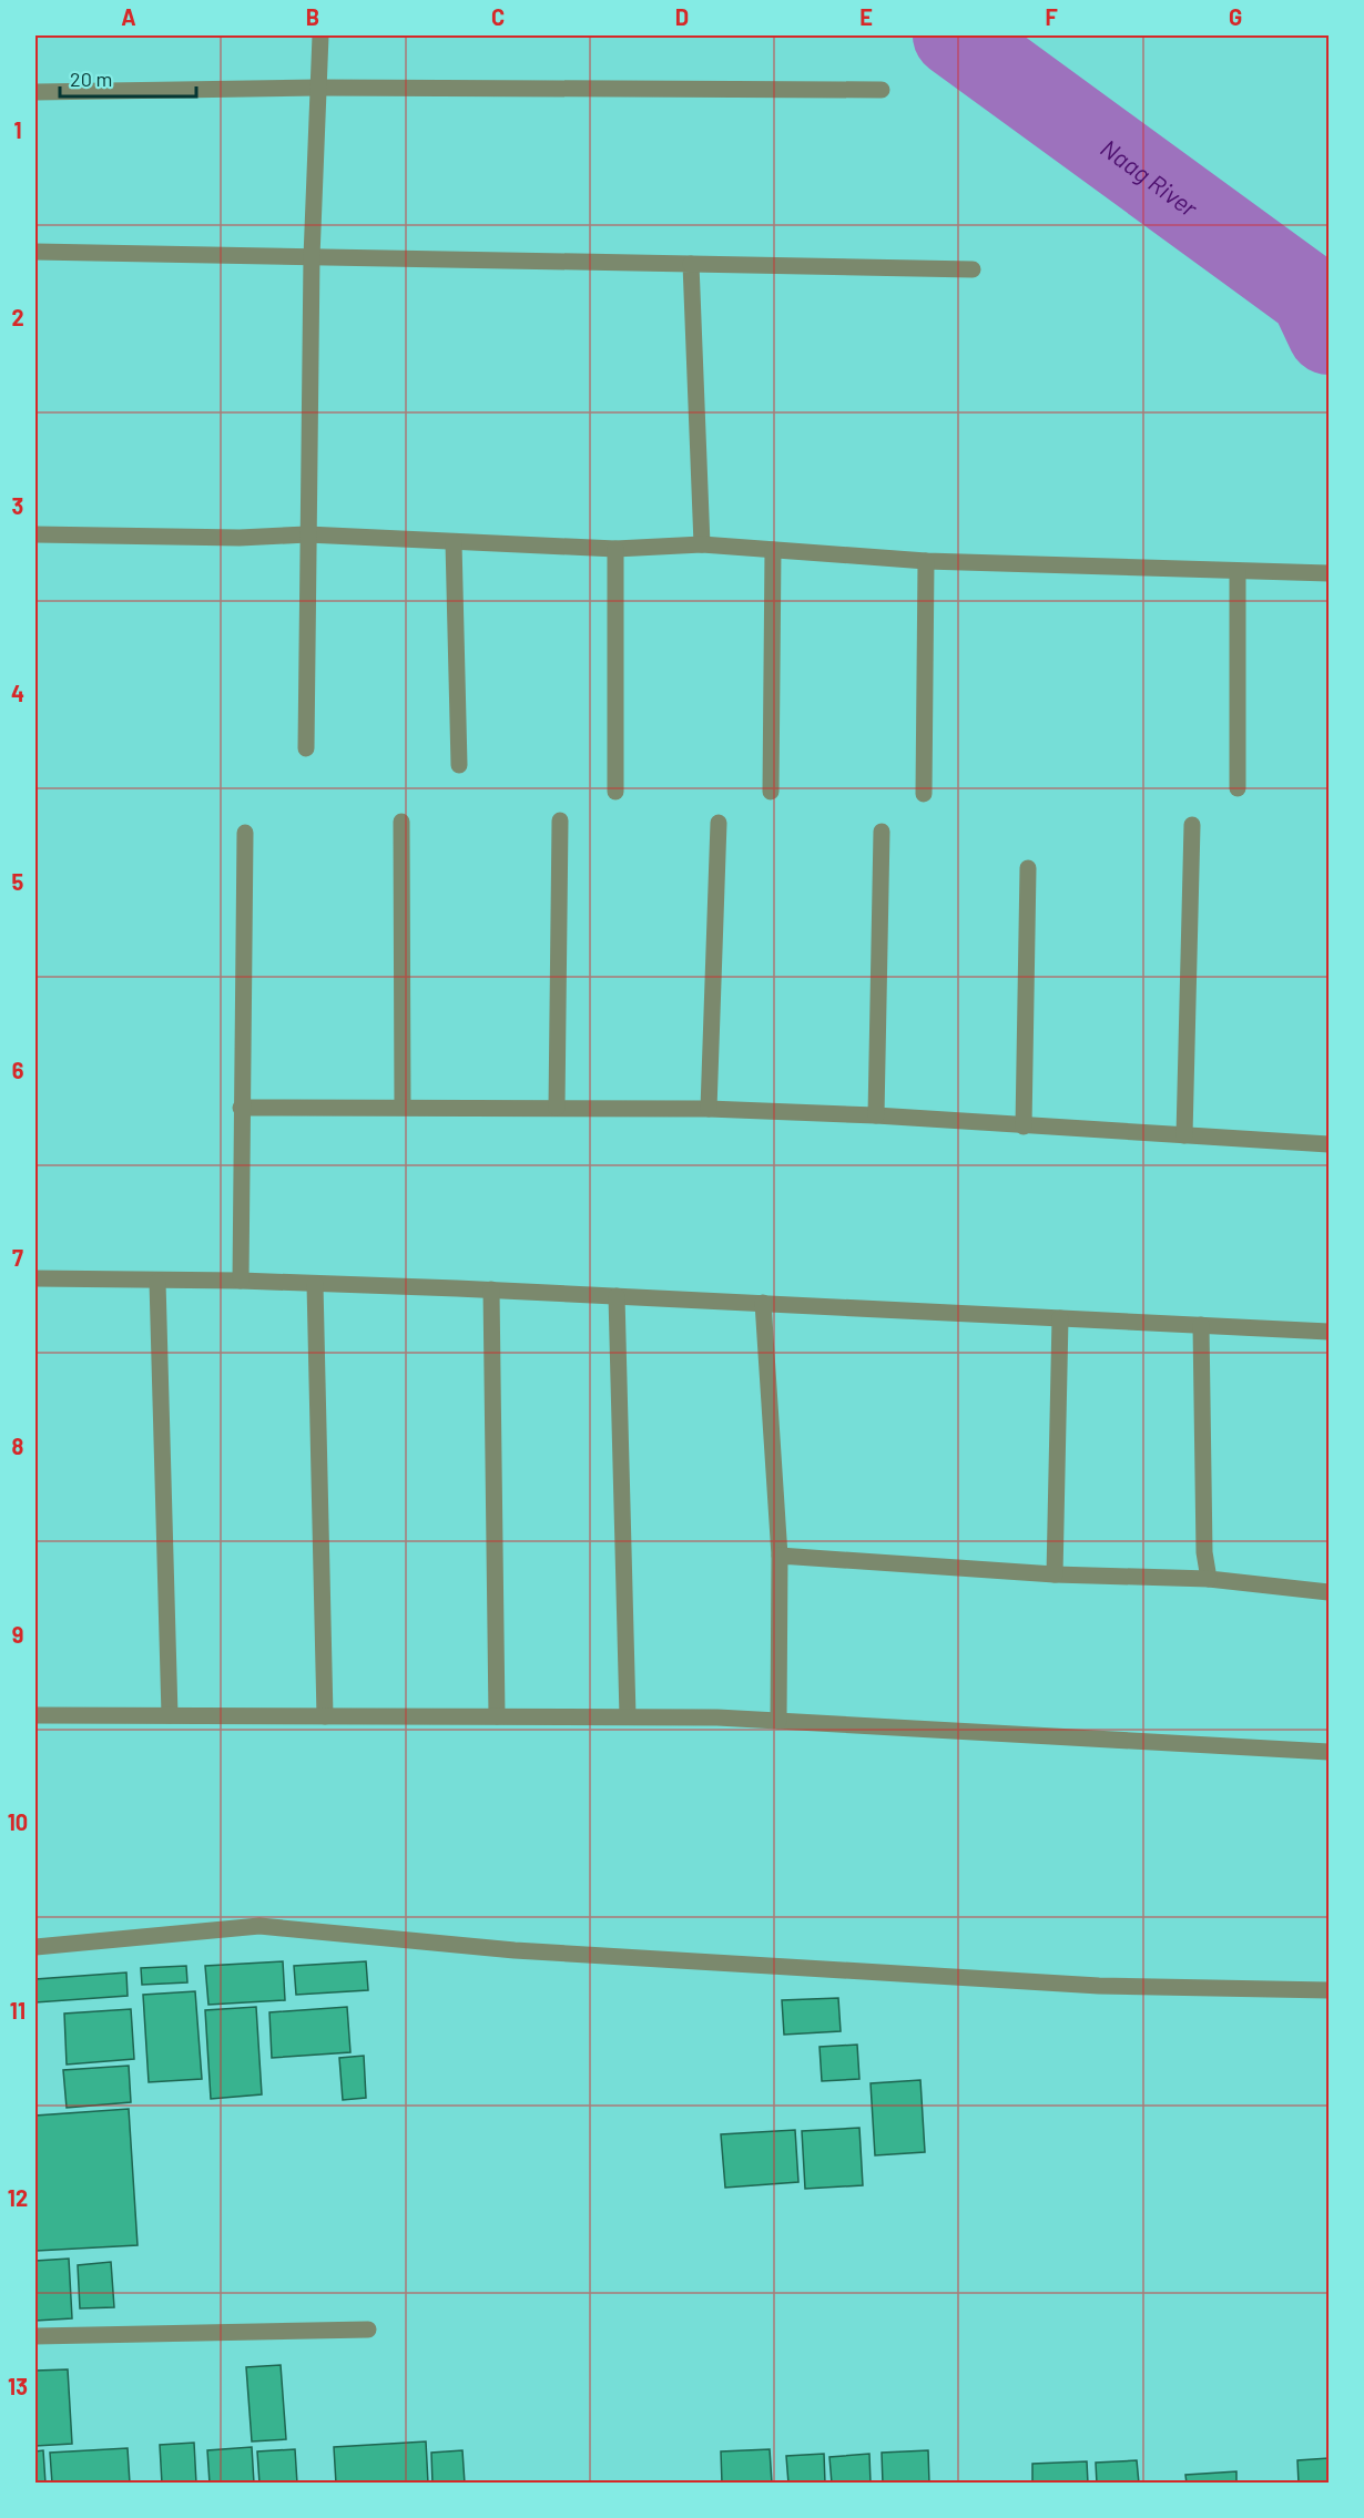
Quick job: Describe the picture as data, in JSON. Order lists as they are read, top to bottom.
{
  "water": ["Naag River"],
  "scale_bar": "20 m",
  "grid": {
    "columns": [
      "A",
      "B",
      "C",
      "D",
      "E",
      "F",
      "G"
    ],
    "rows": [
      "1",
      "2",
      "3",
      "4",
      "5",
      "6",
      "7",
      "8",
      "9",
      "10",
      "11",
      "12",
      "13"
    ]
  }
}
